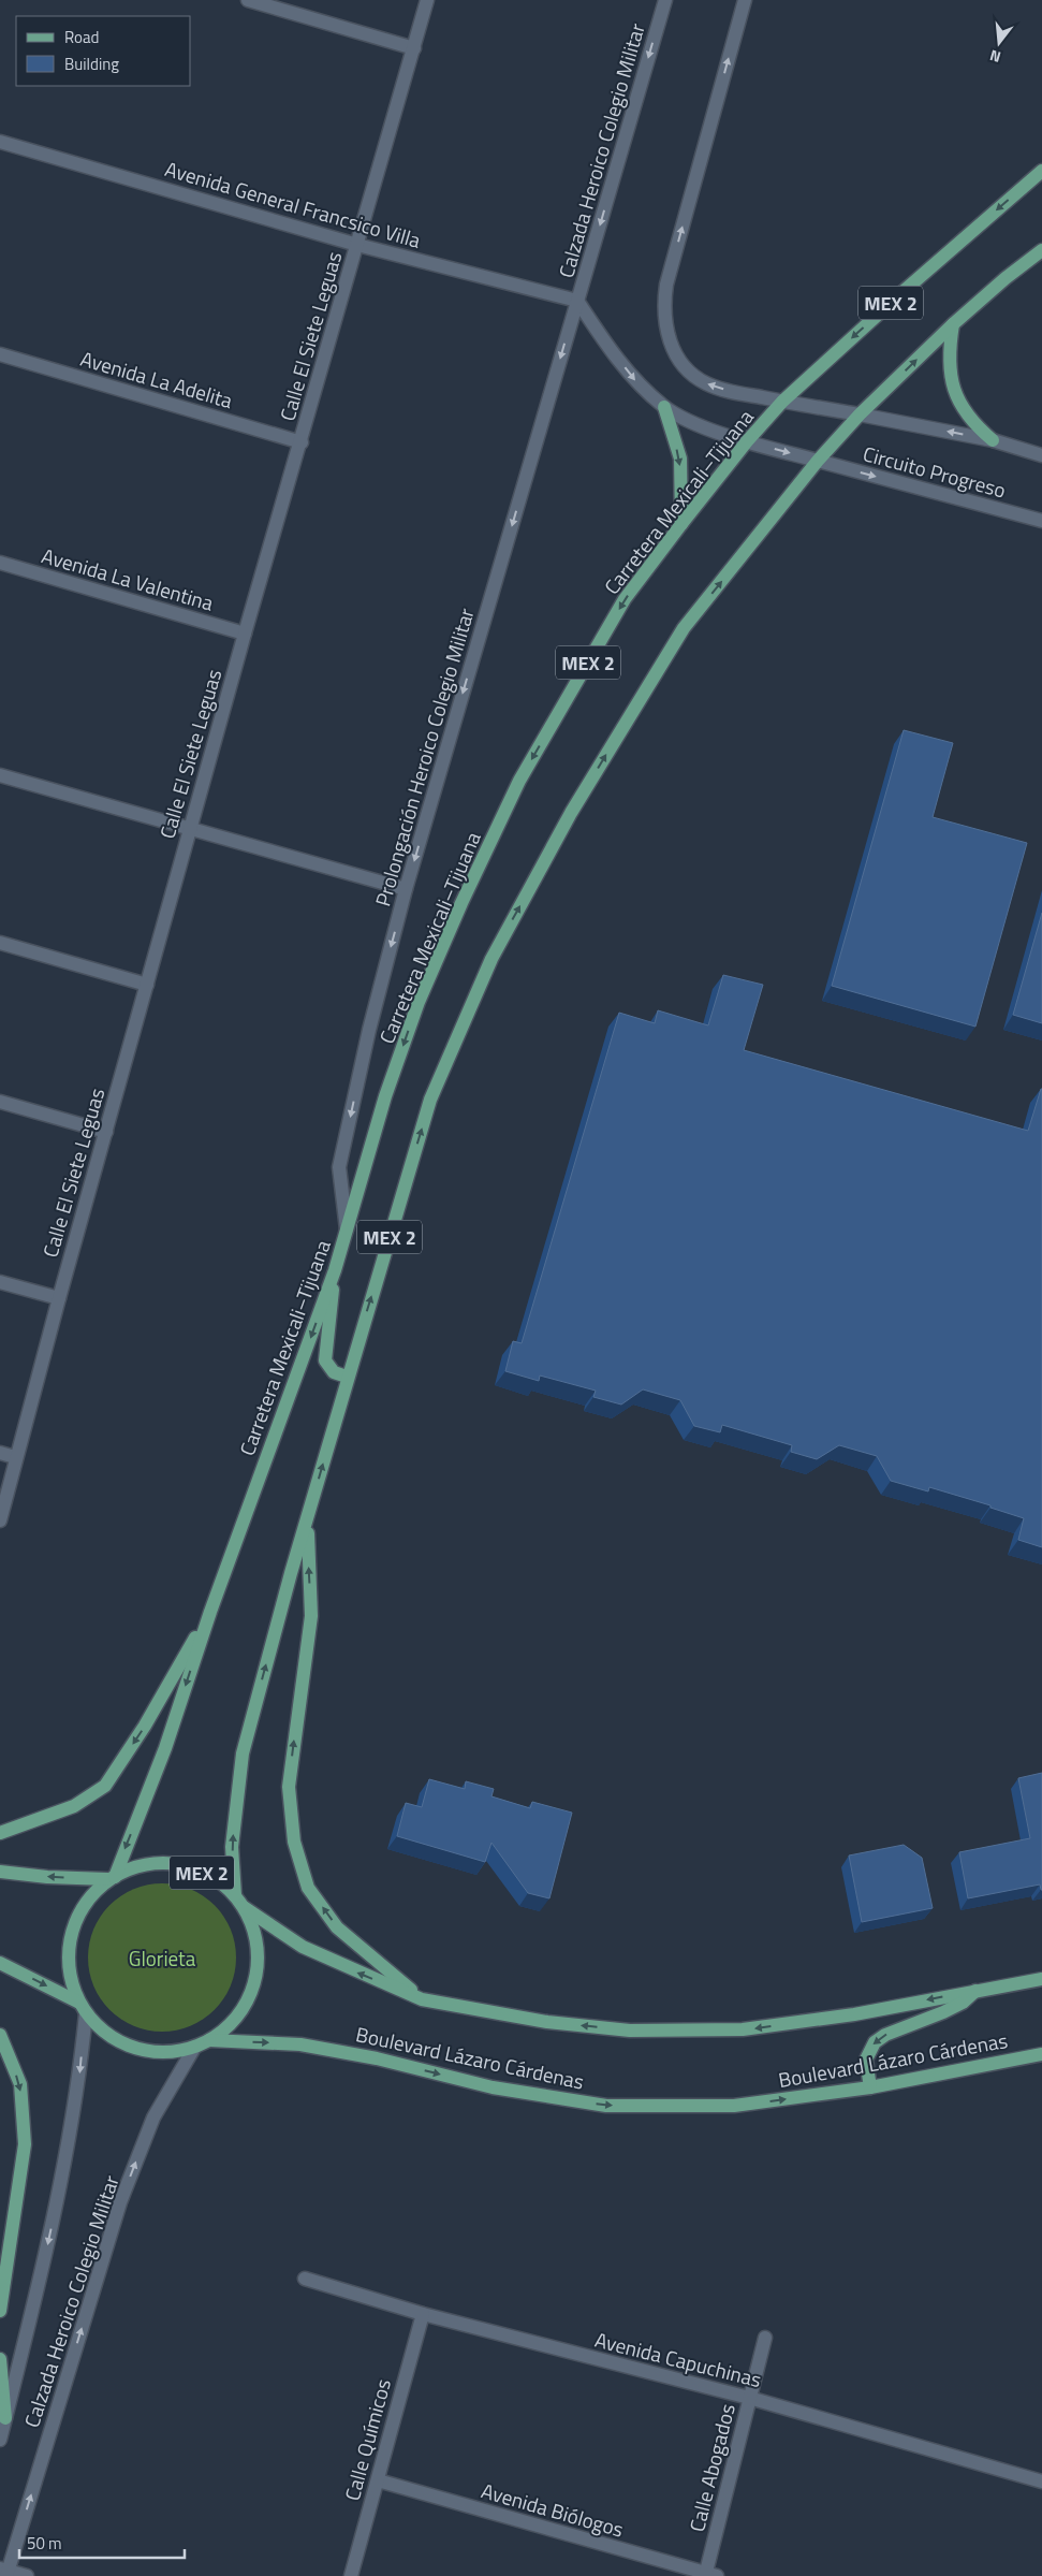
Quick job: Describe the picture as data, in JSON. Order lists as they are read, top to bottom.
{
  "streets": {
    "main road": ["MEX 2", "Carretera Mexicali–Tijuana", "Boulevard Lázaro Cárdenas"],
    "street": [
      "Calzada Heroico Colegio Militar",
      "Avenida General Francsico Villa",
      "Calle El Siete Leguas",
      "Avenida La Adelita",
      "Circuito Progreso",
      "Avenida La Valentina",
      "Prolongación Heroico Colegio Militar",
      "Avenida Capuchinas",
      "Calle Químicos",
      "Calle Abogados",
      "Avenida Biólogos"
    ]
  },
  "crossings": [
    ["Calzada Heroico Colegio Militar", "Avenida General Francsico Villa"],
    ["Calzada Heroico Colegio Militar", "MEX 2"],
    ["Calzada Heroico Colegio Militar", "Circuito Progreso"],
    ["Calzada Heroico Colegio Militar", "Carretera Mexicali–Tijuana"],
    ["Calzada Heroico Colegio Militar", "Prolongación Heroico Colegio Militar"],
    ["Calzada Heroico Colegio Militar", "Boulevard Lázaro Cárdenas"],
    ["Avenida General Francsico Villa", "Calle El Siete Leguas"],
    ["Avenida General Francsico Villa", "Prolongación Heroico Colegio Militar"],
    ["MEX 2", "Circuito Progreso"],
    ["MEX 2", "Carretera Mexicali–Tijuana"],
    ["MEX 2", "Boulevard Lázaro Cárdenas"],
    ["Calle El Siete Leguas", "Avenida La Adelita"],
    ["Calle El Siete Leguas", "Avenida La Valentina"],
    ["Carretera Mexicali–Tijuana", "Prolongación Heroico Colegio Militar"],
    ["Avenida Capuchinas", "Calle Químicos"],
    ["Avenida Capuchinas", "Calle Abogados"],
    ["Calle Químicos", "Avenida Biólogos"],
    ["Calle Abogados", "Avenida Biólogos"]
  ],
  "one_way": ["Prolongación Heroico Colegio Militar"],
  "parks": ["Glorieta"],
  "legend": ["Road", "Building"],
  "scale_bar": "50 m",
  "north": "bottom"
}
